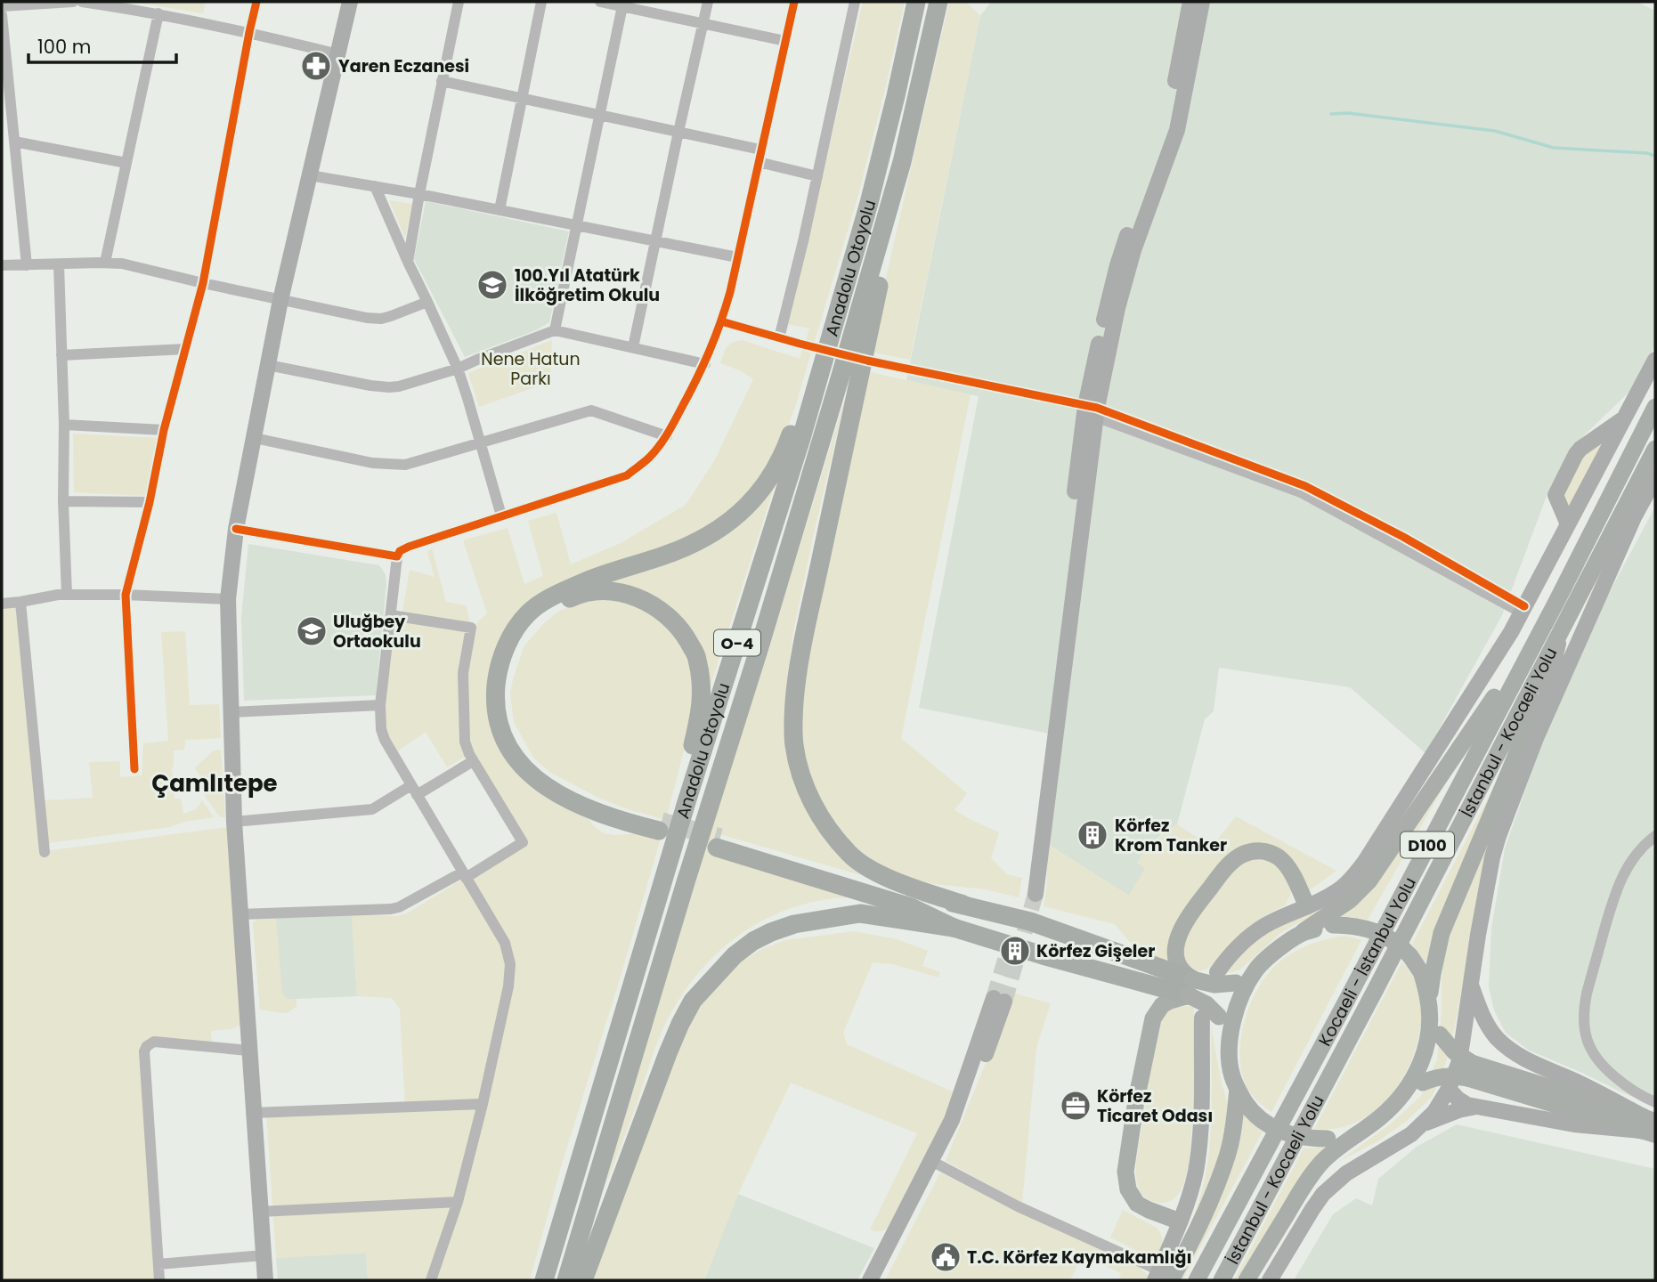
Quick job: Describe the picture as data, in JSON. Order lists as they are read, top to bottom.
{
  "streets": {
    "highway": [
      "Anadolu Otoyolu",
      "O-4",
      "İstanbul - Kocaeli Yolu",
      "D100",
      "Kocaeli - İstanbul Yolu"
    ]
  },
  "districts": ["Çamlıtepe"],
  "parks": ["Nene Hatun Parkı"],
  "places": {
    "pharmacy": ["Yaren Eczanesi"],
    "school or university": ["100.Yıl Atatürk İlköğretim Okulu", "Uluğbey Ortaokulu"],
    "building": ["Körfez Krom Tanker", "Körfez Gişeler"],
    "office": ["Körfez Ticaret Odası"],
    "public building": ["T.C. Körfez Kaymakamlığı"]
  },
  "scale_bar": "100 m"
}
